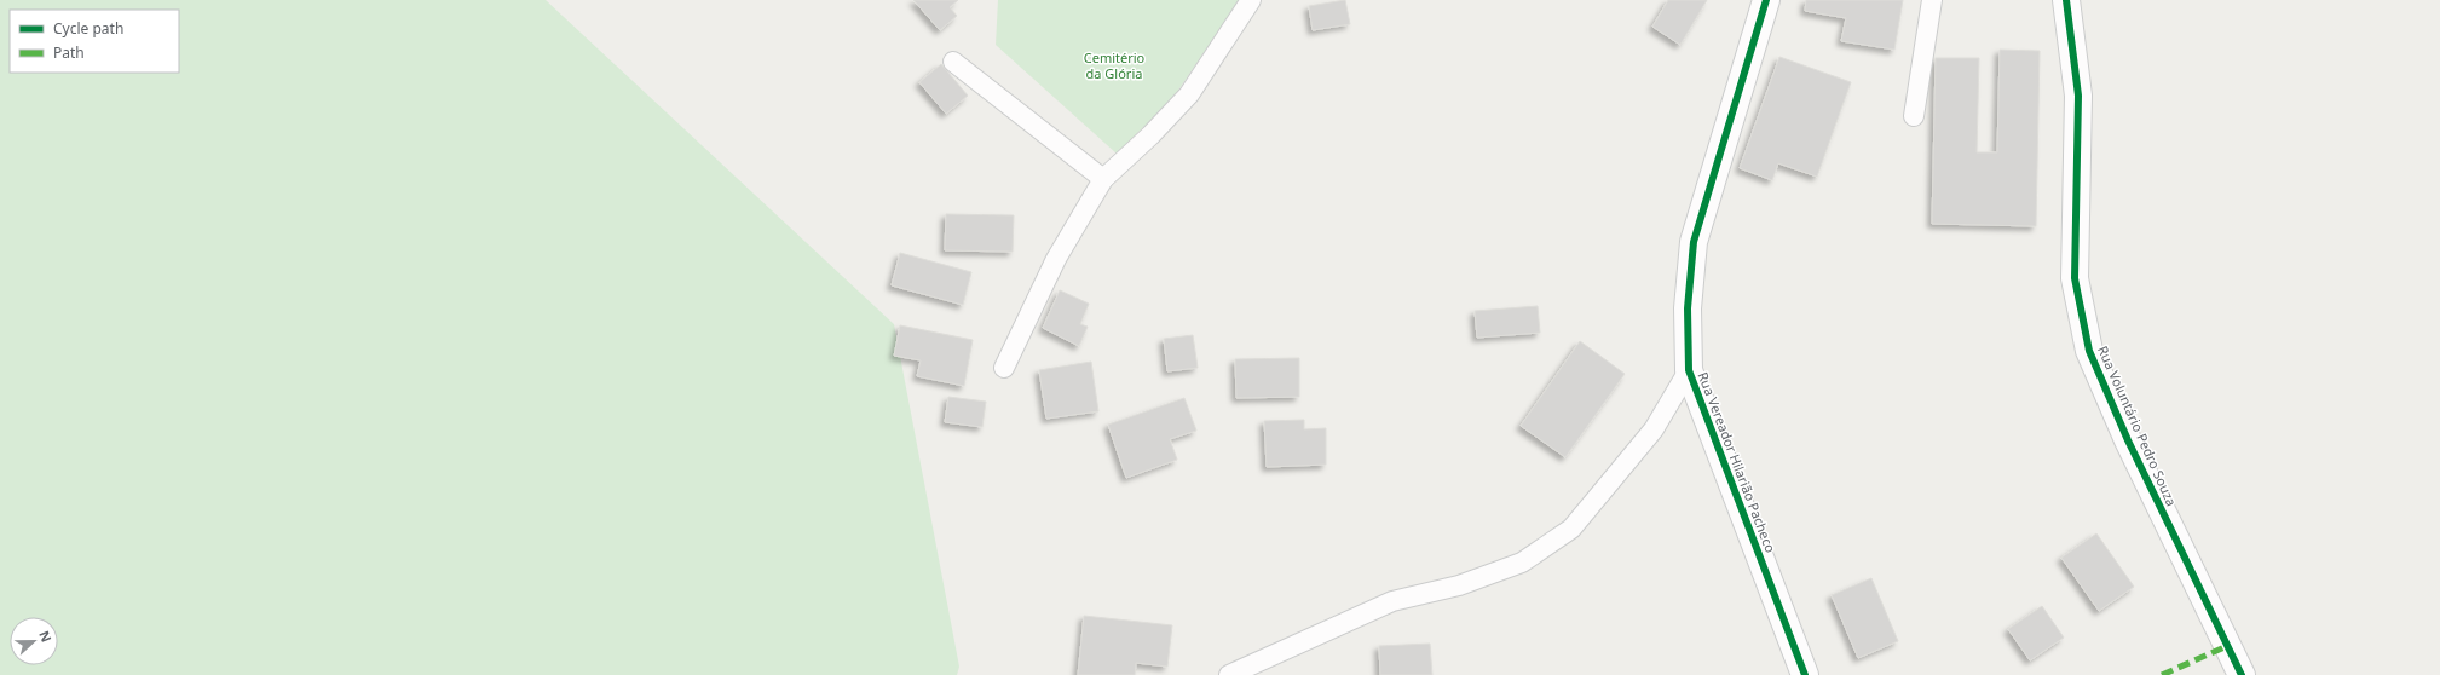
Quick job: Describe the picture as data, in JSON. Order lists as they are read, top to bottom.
{
  "streets": {
    "street": ["Rua Voluntário Pedro Souza", "Rua Vereador Hilarião Pacheco"]
  },
  "parks": ["Cemitério da Glória"],
  "legend": ["Cycle path", "Path"],
  "north": "right"
}
